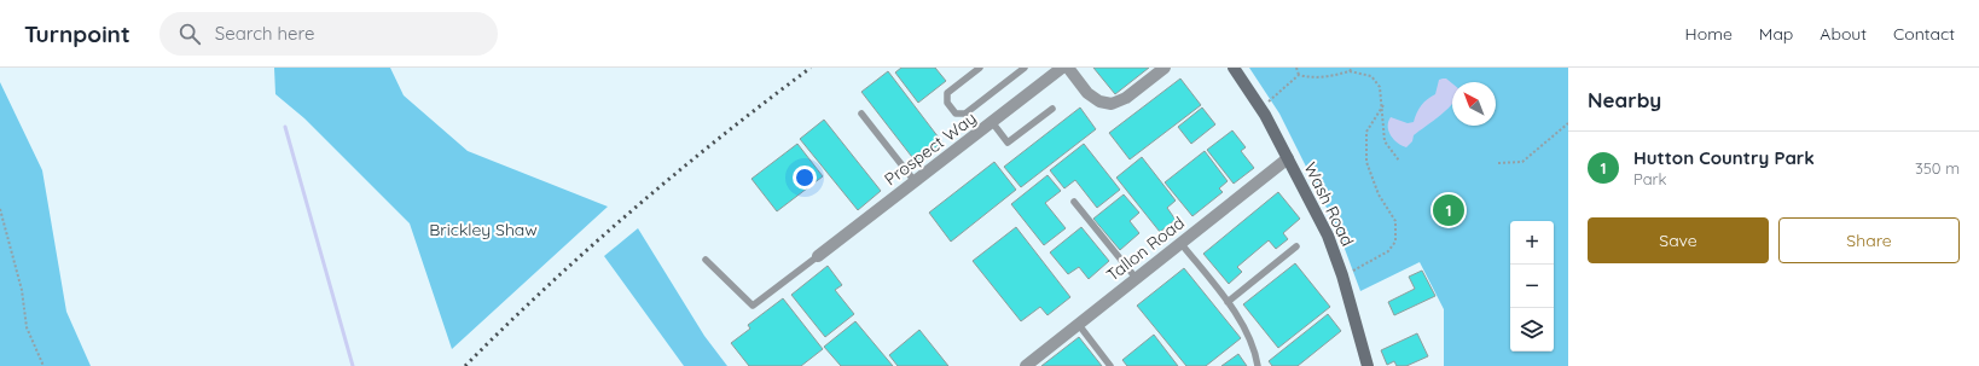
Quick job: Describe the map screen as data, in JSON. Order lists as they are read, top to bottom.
{
  "streets": {
    "street": ["Prospect Way", "Wash Road", "Tallon Road"]
  },
  "crossings": [
    ["Wash Road", "Tallon Road"]
  ],
  "parks": ["Brickley Shaw"],
  "north": "top left",
  "page": {
    "header": "Turnpoint",
    "search": "Search here",
    "nav": [
      "Home",
      "Map",
      "About",
      "Contact"
    ],
    "heading": "Nearby",
    "list": [
      {
        "mark": "1",
        "name": "Hutton Country Park",
        "note": "Park",
        "value": "350 m"
      }
    ],
    "pins": "1",
    "buttons": ["Save", "Share"],
    "map_buttons": ["+", "−"]
  }
}
